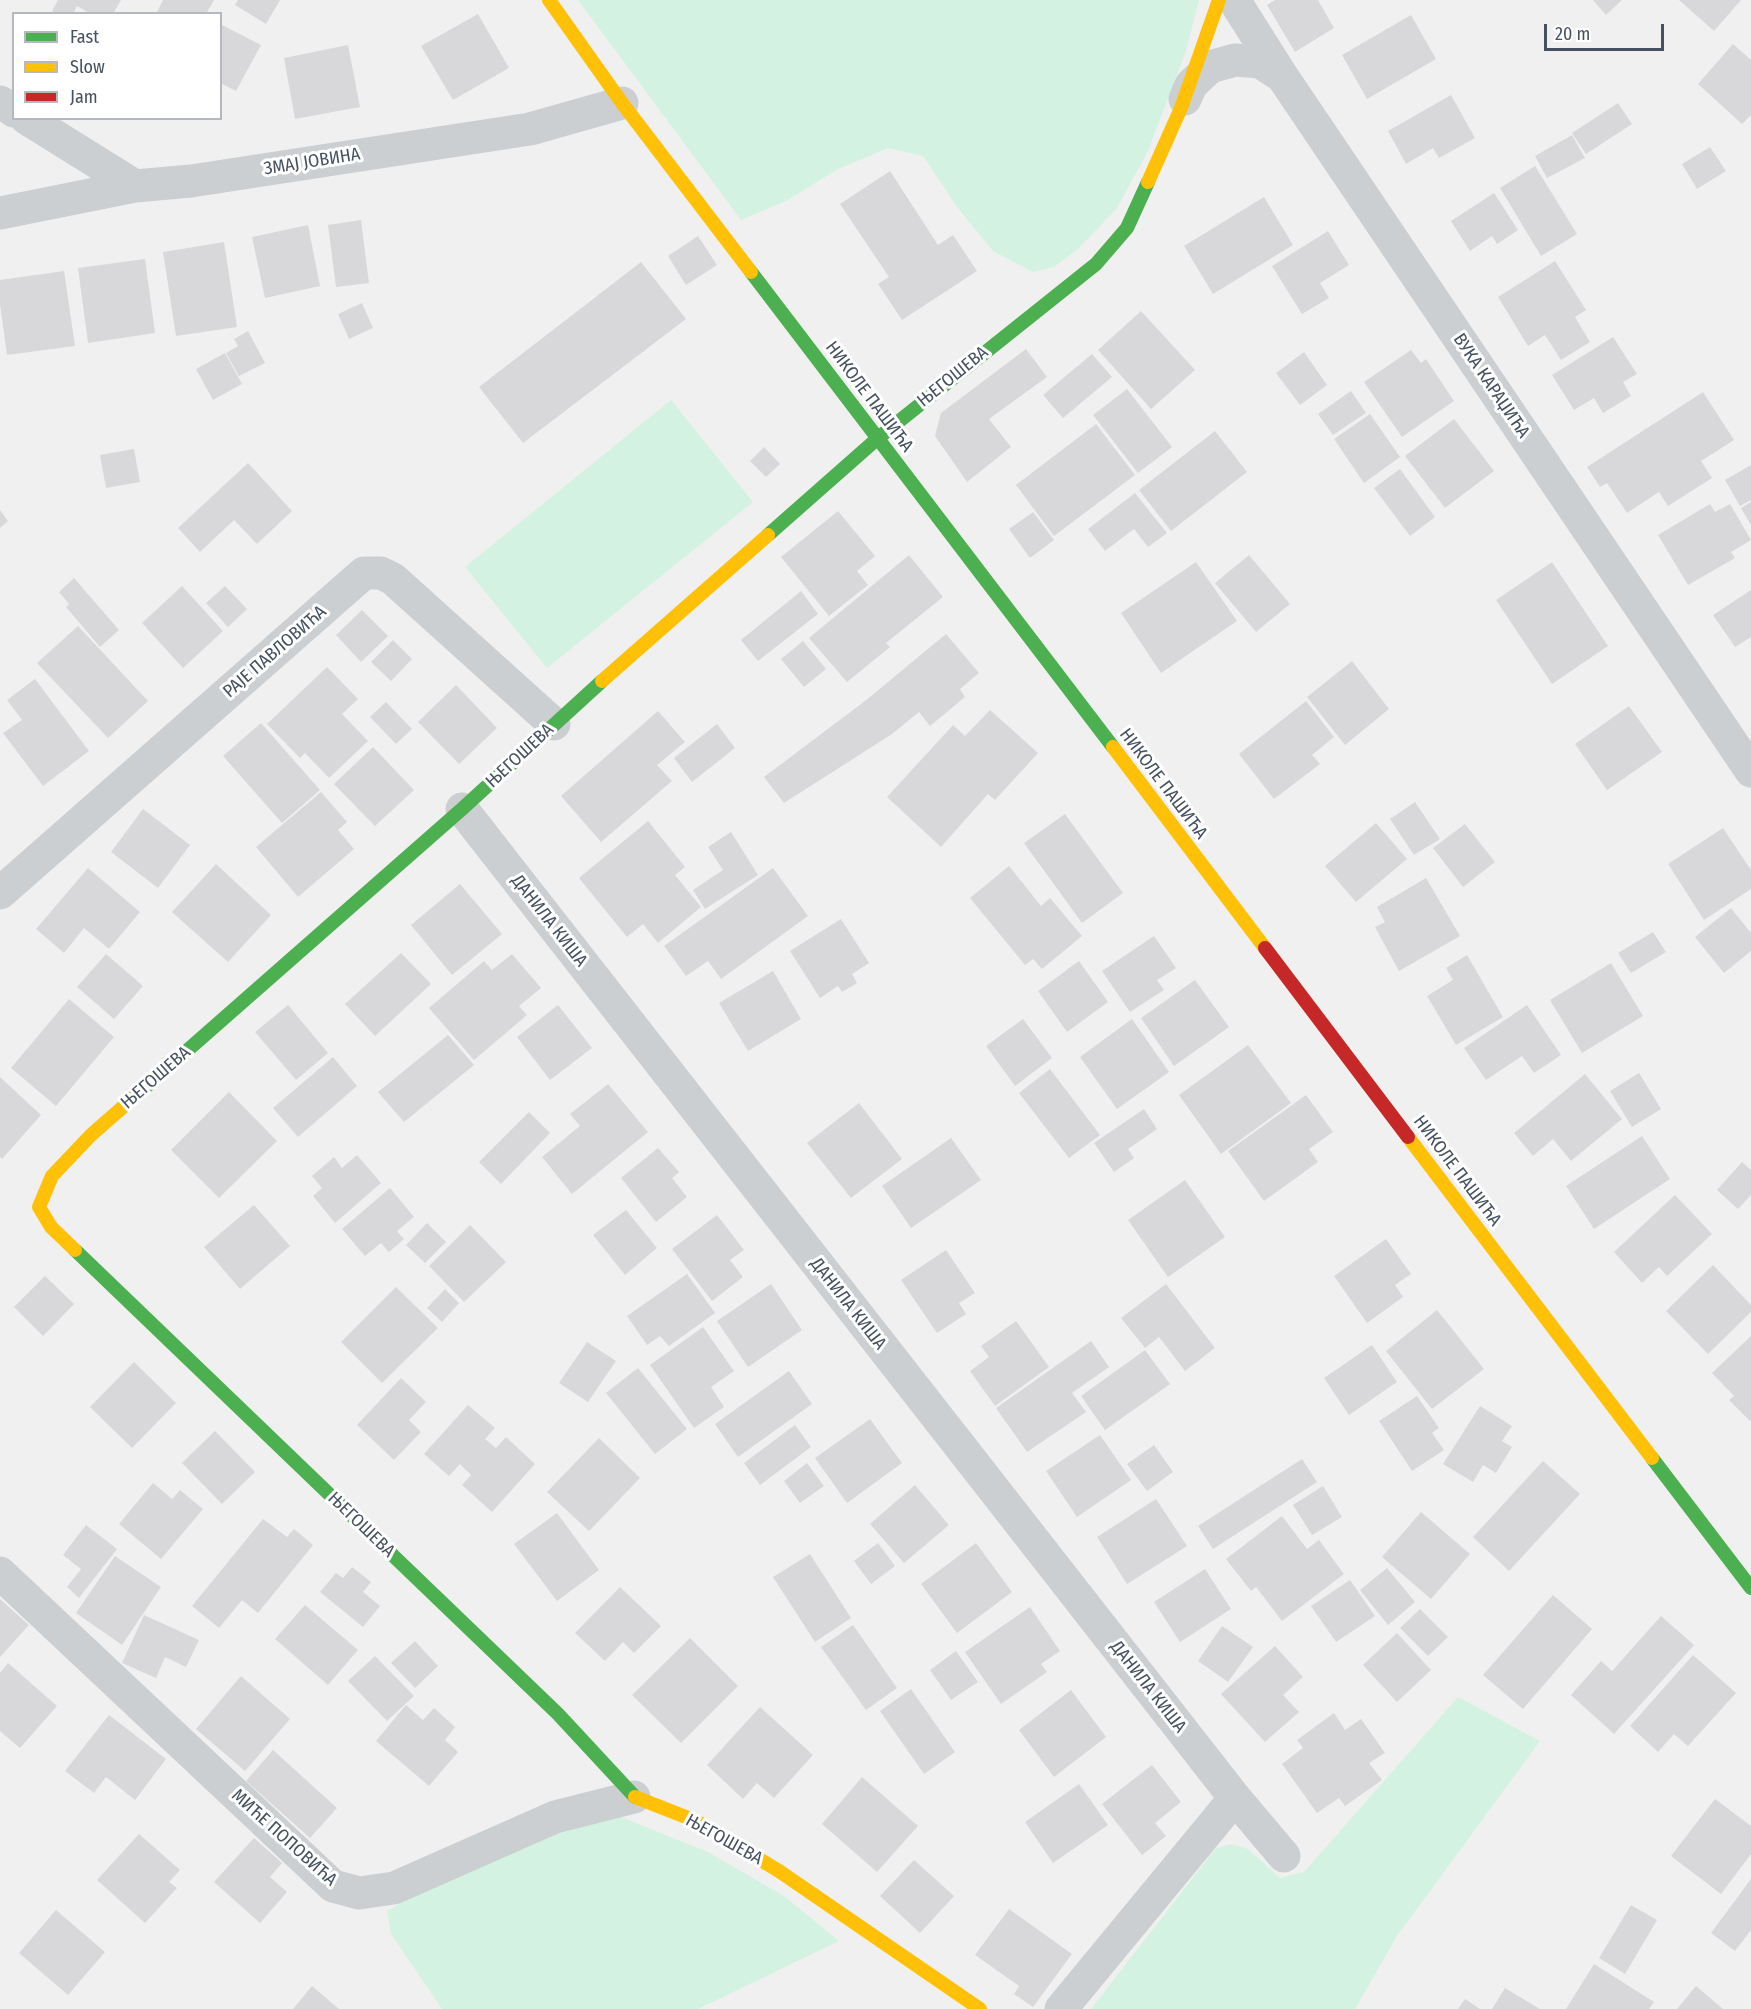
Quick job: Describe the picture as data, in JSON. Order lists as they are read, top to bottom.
{
  "streets": {
    "street": [
      "ЗМАЈ ЈОВИНА",
      "ЊЕГОШЕВА",
      "ВУКА КАРАЏИЋА",
      "НИКОЛЕ ПАШИЋА",
      "РАЈЕ ПАВЛОВИЋА",
      "ДАНИЛА КИША",
      "МИЋЕ ПОПОВИЋА"
    ]
  },
  "crossings": [
    ["ЗМАЈ ЈОВИНА", "НИКОЛЕ ПАШИЋА"],
    ["ЊЕГОШЕВА", "ВУКА КАРАЏИЋА"],
    ["ЊЕГОШЕВА", "НИКОЛЕ ПАШИЋА"],
    ["ЊЕГОШЕВА", "РАЈЕ ПАВЛОВИЋА"],
    ["ЊЕГОШЕВА", "ДАНИЛА КИША"],
    ["ЊЕГОШЕВА", "МИЋЕ ПОПОВИЋА"]
  ],
  "legend": ["Fast", "Slow", "Jam"],
  "scale_bar": "20 m"
}
